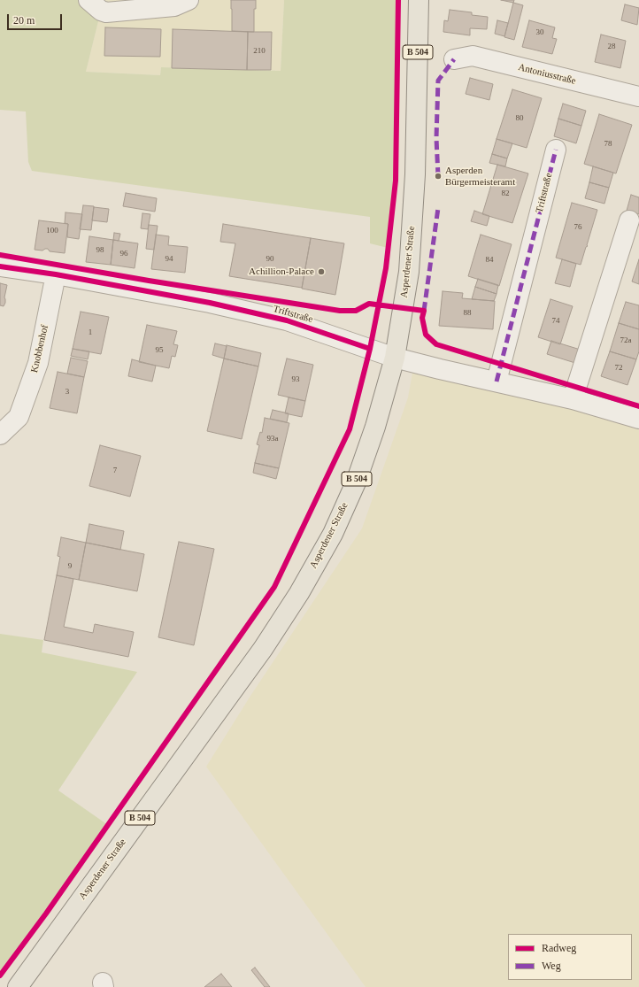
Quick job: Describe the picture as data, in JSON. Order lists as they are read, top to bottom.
{
  "streets": {
    "main road": ["B 504", "Asperdener Straße"],
    "street": ["Antoniusstraße", "Triftstraße", "Knobbenhof"]
  },
  "crossings": [
    ["Triftstraße", "Asperdener Straße"],
    ["Triftstraße", "Knobbenhof"]
  ],
  "places": ["Asperden Bürgermeisteramt", "Achillion-Palace"],
  "house_numbers": [
    "30",
    "28",
    "210",
    "80",
    "78",
    "82",
    "76",
    "100",
    "98",
    "96",
    "94",
    "90",
    "84",
    "88",
    "74",
    "1",
    "72a",
    "95",
    "72",
    "93",
    "3",
    "93a",
    "7",
    "9"
  ],
  "legend": ["Radweg", "Weg"],
  "scale_bar": "20 m"
}
